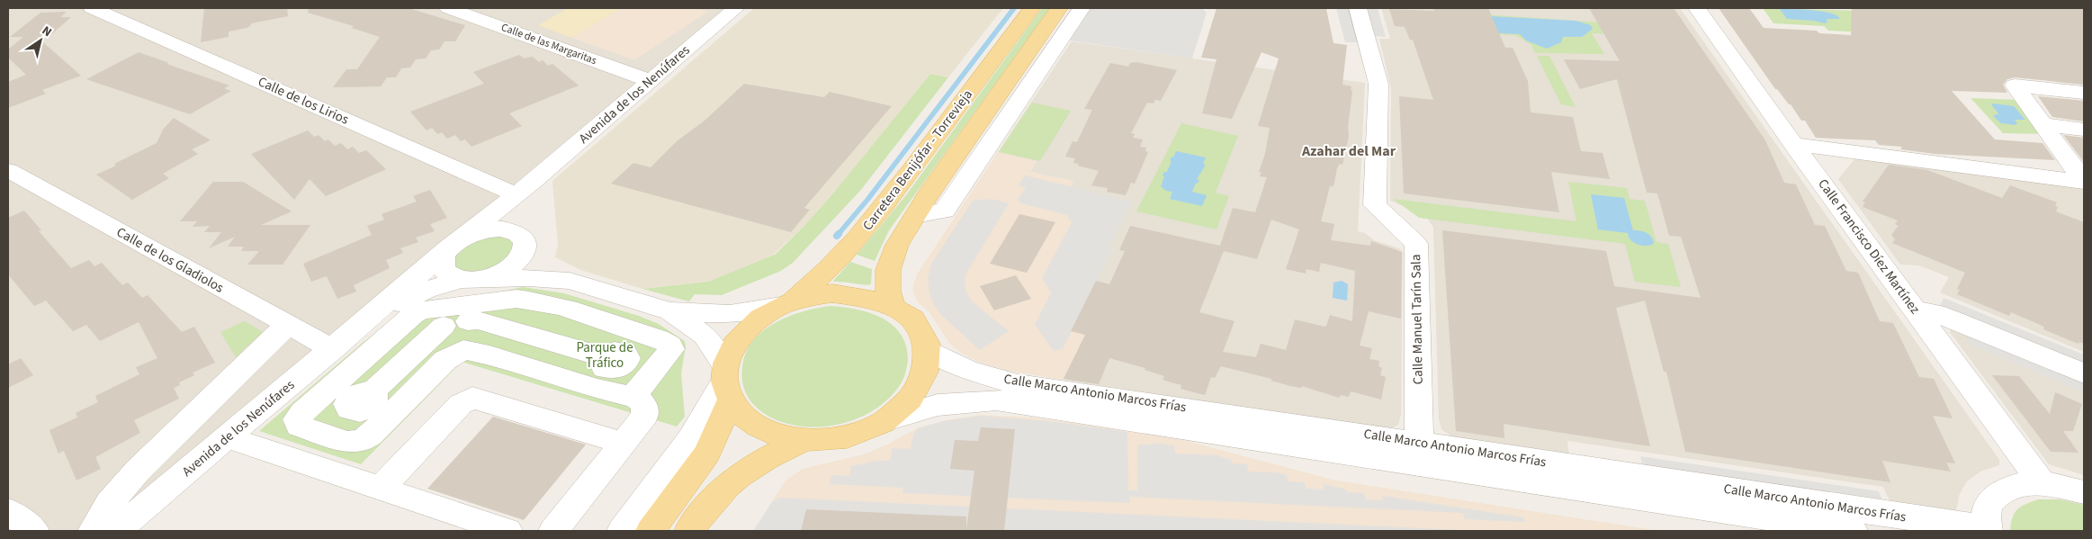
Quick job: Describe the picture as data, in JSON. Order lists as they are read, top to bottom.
{
  "streets": {
    "main road": ["Carretera Benijófar - Torrevieja"],
    "street": [
      "Calle de las Margaritas",
      "Avenida de los Nenúfares",
      "Calle de los Lirios",
      "Calle Francisco Díez Martínez",
      "Calle de los Gladiolos",
      "Calle Manuel Tarín Sala",
      "Calle Marco Antonio Marcos Frías"
    ]
  },
  "crossings": [
    ["Calle de las Margaritas", "Avenida de los Nenúfares"],
    ["Avenida de los Nenúfares", "Calle de los Lirios"],
    ["Avenida de los Nenúfares", "Calle de los Gladiolos"],
    ["Calle Manuel Tarín Sala", "Calle Marco Antonio Marcos Frías"]
  ],
  "districts": ["Azahar del Mar"],
  "parks": ["Parque de Tráfico"],
  "north": "top right"
}
